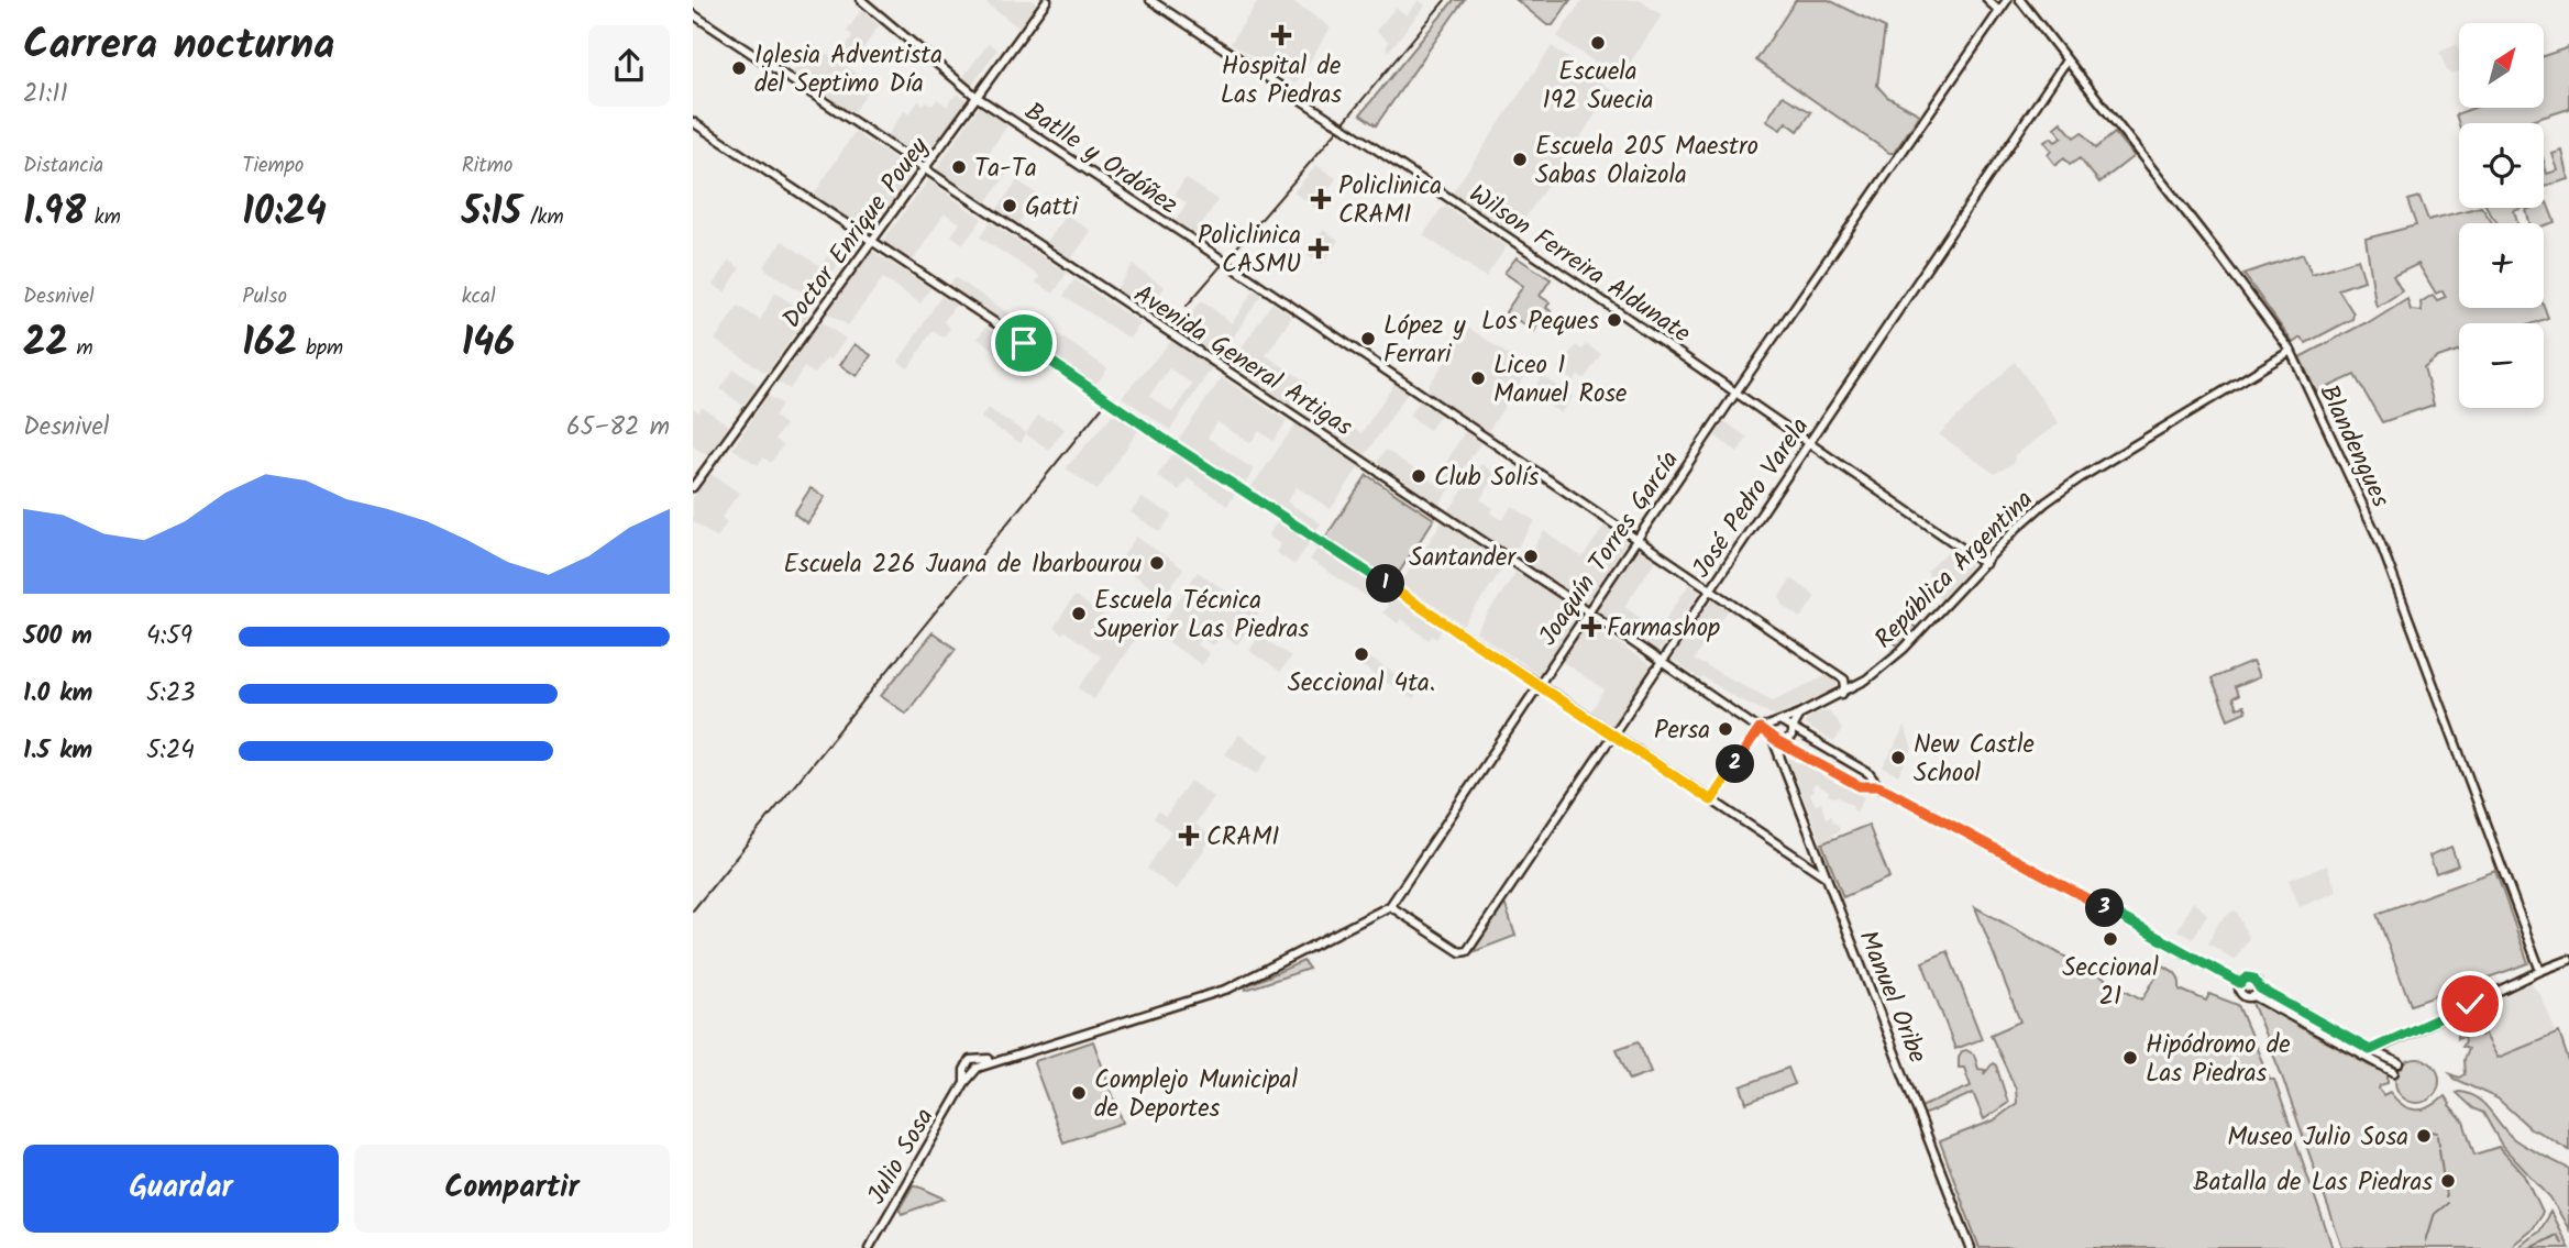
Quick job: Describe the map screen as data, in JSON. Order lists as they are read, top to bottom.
{
  "streets": {
    "street": [
      "Batlle y Ordóñez",
      "Doctor Enrique Pouey",
      "Wilson Ferreira Aldunate",
      "Avenida General Artigas",
      "Blandengues",
      "José Pedro Varela",
      "Joaquín Torres García",
      "República Argentina",
      "Manuel Oribe",
      "Julio Sosa"
    ]
  },
  "crossings": [
    ["Batlle y Ordóñez", "Doctor Enrique Pouey"],
    ["Batlle y Ordóñez", "José Pedro Varela"],
    ["Batlle y Ordóñez", "Joaquín Torres García"],
    ["Batlle y Ordóñez", "República Argentina"],
    ["Doctor Enrique Pouey", "Avenida General Artigas"],
    ["Wilson Ferreira Aldunate", "José Pedro Varela"],
    ["Wilson Ferreira Aldunate", "Joaquín Torres García"],
    ["Wilson Ferreira Aldunate", "República Argentina"],
    ["Avenida General Artigas", "José Pedro Varela"],
    ["Avenida General Artigas", "Joaquín Torres García"],
    ["Avenida General Artigas", "República Argentina"],
    ["Blandengues", "José Pedro Varela"],
    ["Blandengues", "República Argentina"],
    ["José Pedro Varela", "Joaquín Torres García"],
    ["Joaquín Torres García", "Julio Sosa"]
  ],
  "places": {
    "health": [
      "Hospital de Las Piedras",
      "Policlinica CRAMI",
      "Policlinica CASMU",
      "Farmashop",
      "CRAMI"
    ],
    "other": [
      "Escuela 192 Suecia",
      "Iglesia Adventista del Septimo Día",
      "Escuela 205 Maestro Sabas Olaizola",
      "Ta-Ta",
      "Gatti",
      "Los Peques",
      "López y Ferrari",
      "Liceo 1 Manuel Rose",
      "Club Solís",
      "Santander",
      "Escuela 226 Juana de Ibarbourou",
      "Escuela Técnica Superior Las Piedras",
      "Seccional 4ta.",
      "Persa",
      "New Castle School",
      "Seccional 21",
      "Hipódromo de Las Piedras",
      "Complejo Municipal de Deportes",
      "Museo Julio Sosa",
      "Batalla de Las Piedras"
    ]
  },
  "north": "top right",
  "page": {
    "heading": ["Carrera nocturna", "21:11"],
    "map_buttons": ["+", "−"],
    "stats": [
      ["Distancia", "1.98 km"],
      ["Tiempo", "10:24"],
      ["Ritmo", "5:15 /km"],
      ["Desnivel", "22 m"],
      ["Pulso", "162 bpm"],
      ["kcal", "146"]
    ],
    "chart": ["Desnivel", "65–82 m"],
    "pins": ["1", "2", "3"],
    "list": [
      {
        "name": "500 m",
        "note": "4:59"
      },
      {
        "name": "1.0 km",
        "note": "5:23"
      },
      {
        "name": "1.5 km",
        "note": "5:24"
      }
    ],
    "buttons": ["Guardar", "Compartir"]
  }
}
